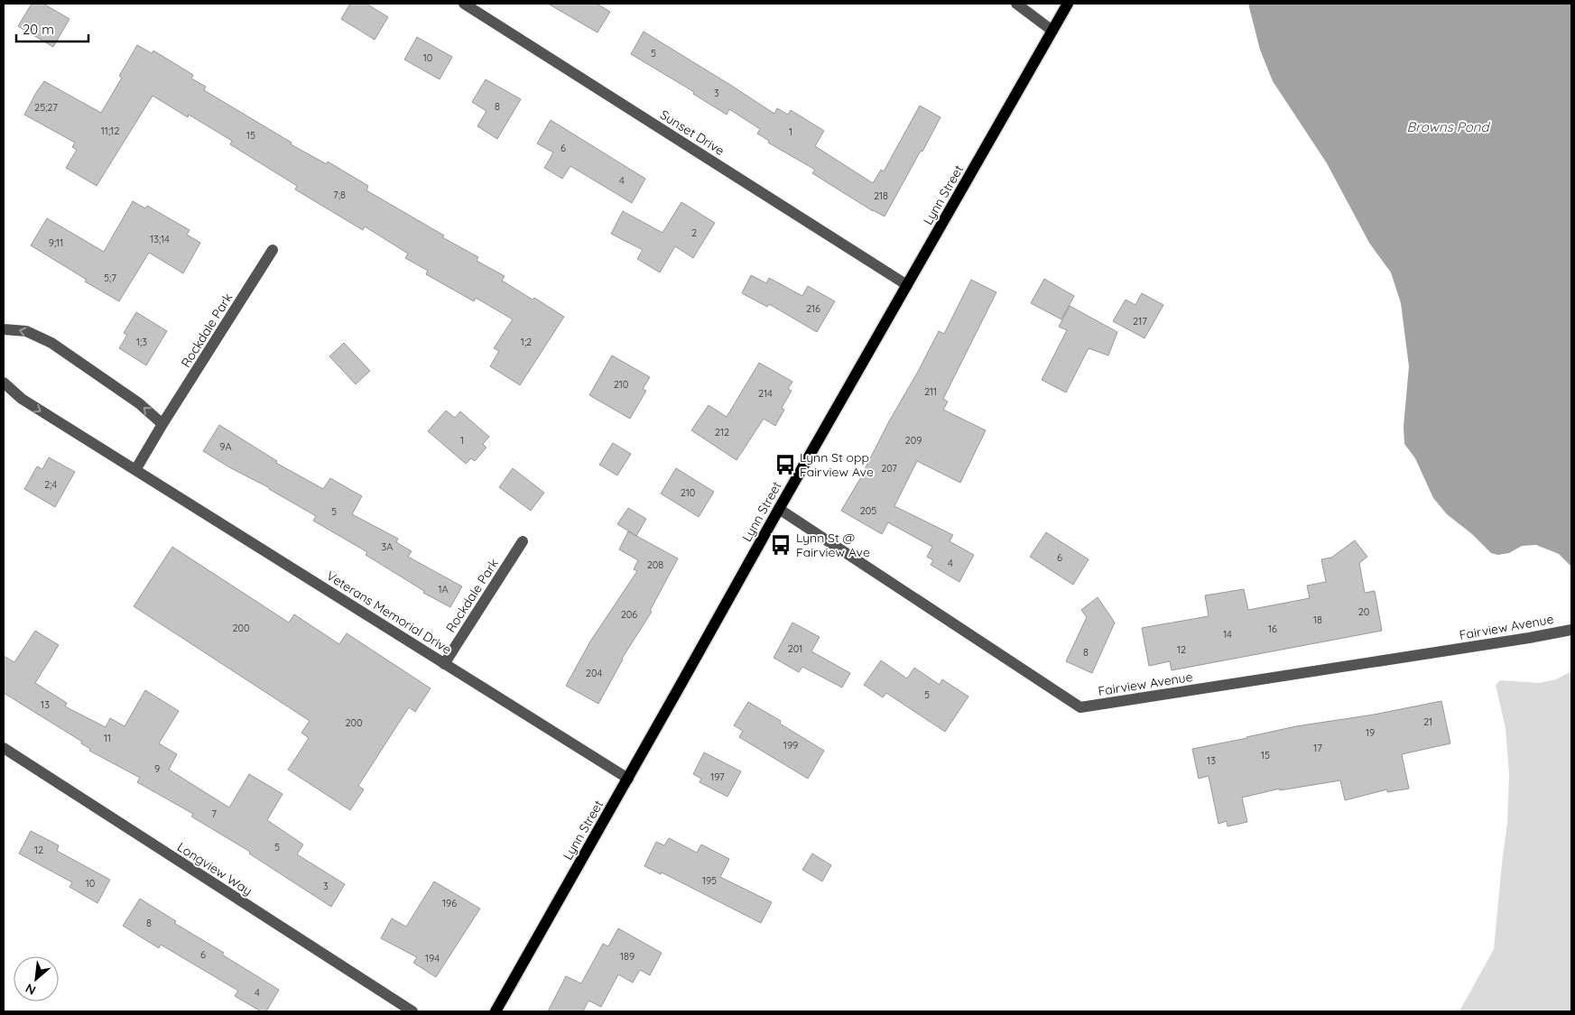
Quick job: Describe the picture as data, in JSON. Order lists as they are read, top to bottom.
{
  "streets": {
    "main road": ["Lynn Street"],
    "street": [
      "Sunset Drive",
      "Rockdale Park",
      "Veterans Memorial Drive",
      "Fairview Avenue",
      "Longview Way"
    ]
  },
  "crossings": [
    ["Sunset Drive", "Lynn Street"],
    ["Lynn Street", "Veterans Memorial Drive"],
    ["Lynn Street", "Fairview Avenue"],
    ["Rockdale Park", "Veterans Memorial Drive"]
  ],
  "water": ["Browns Pond"],
  "places": {
    "bus stop": ["Lynn St opp Fairview Ave", "Lynn St @ Fairview Ave"]
  },
  "house_numbers": [
    "5",
    "10",
    "3",
    "8",
    "25;27",
    "11;12",
    "1",
    "15",
    "6",
    "4",
    "7;8",
    "218",
    "2",
    "13;14",
    "9;11",
    "5;7",
    "216",
    "217",
    "1;3",
    "1;2",
    "210",
    "211",
    "214",
    "212",
    "1",
    "209",
    "9A",
    "207",
    "2;4",
    "210",
    "205",
    "5",
    "3A",
    "6",
    "4",
    "208",
    "1A",
    "20",
    "206",
    "18",
    "200",
    "16",
    "14",
    "201",
    "12",
    "8",
    "204",
    "5",
    "13",
    "21",
    "200",
    "19",
    "11",
    "199",
    "17",
    "15",
    "13",
    "9",
    "197",
    "7",
    "5",
    "12",
    "195",
    "10",
    "3",
    "196",
    "8",
    "6",
    "189",
    "194",
    "4"
  ],
  "scale_bar": "20 m",
  "north": "bottom left"
}
